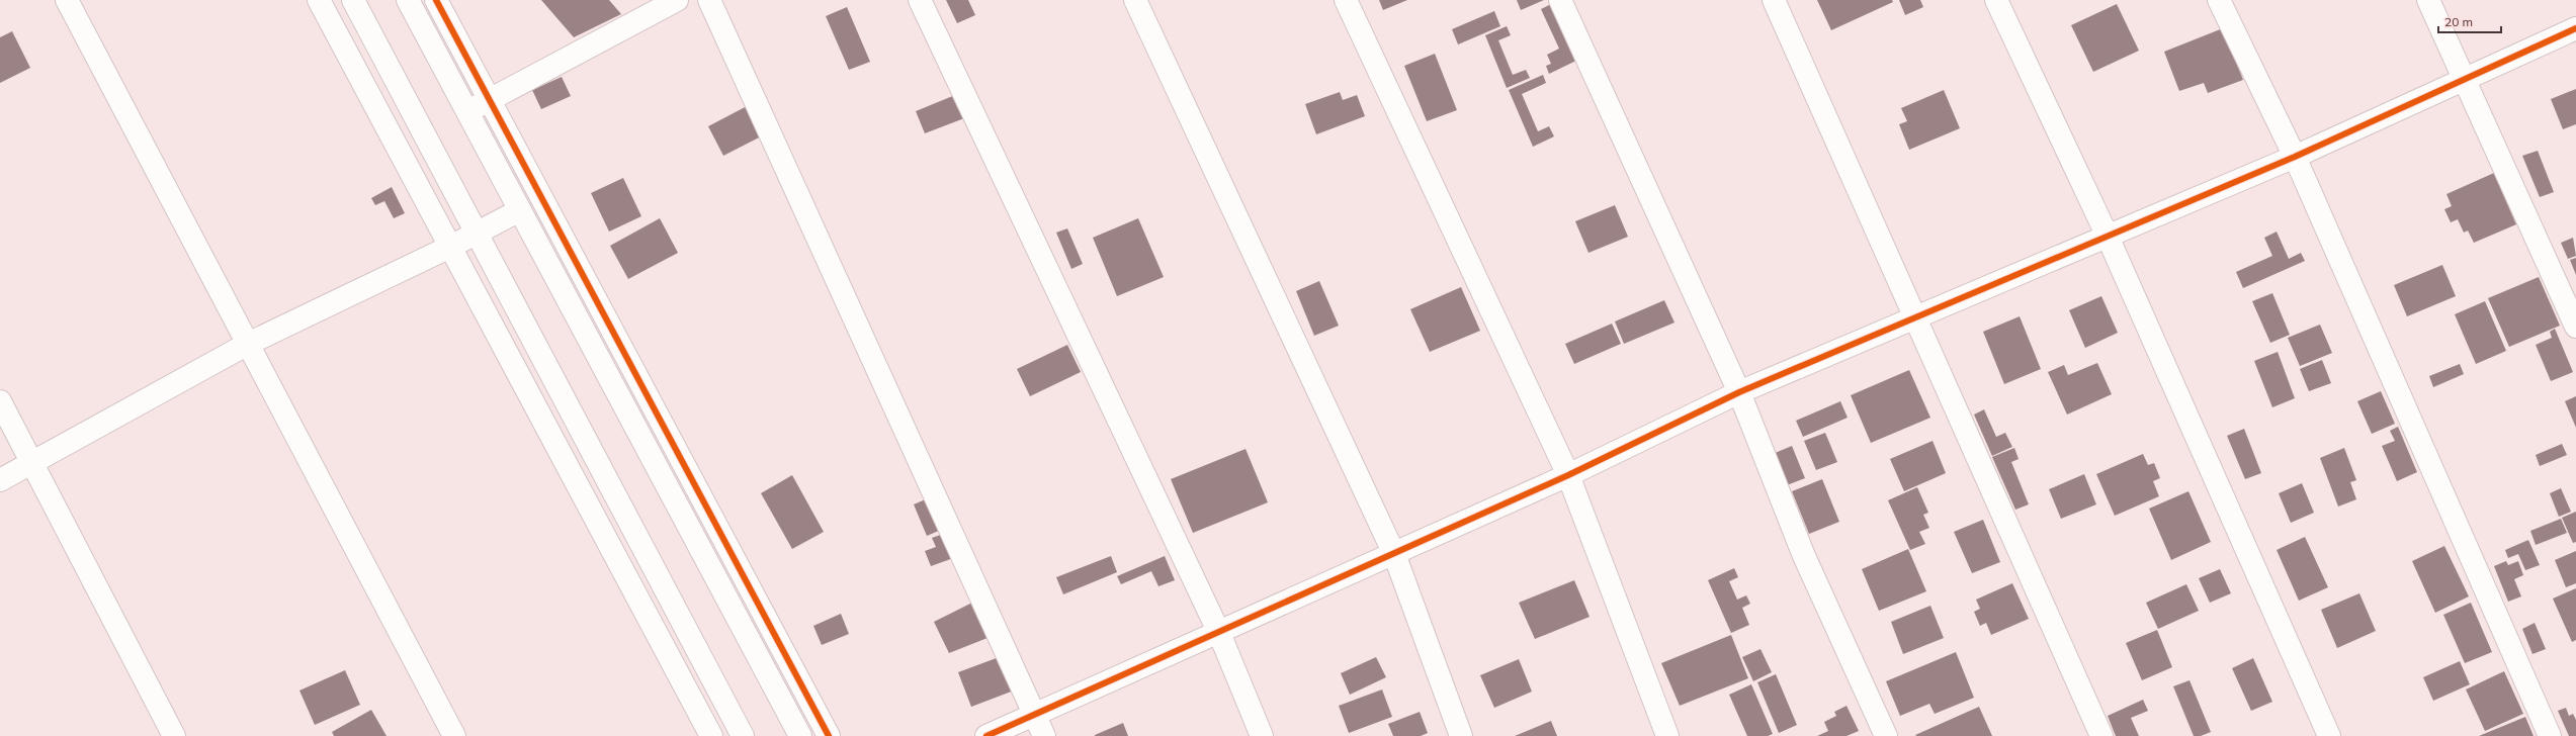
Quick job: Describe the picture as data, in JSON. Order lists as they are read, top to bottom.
{
  "scale_bar": "20 m"
}
